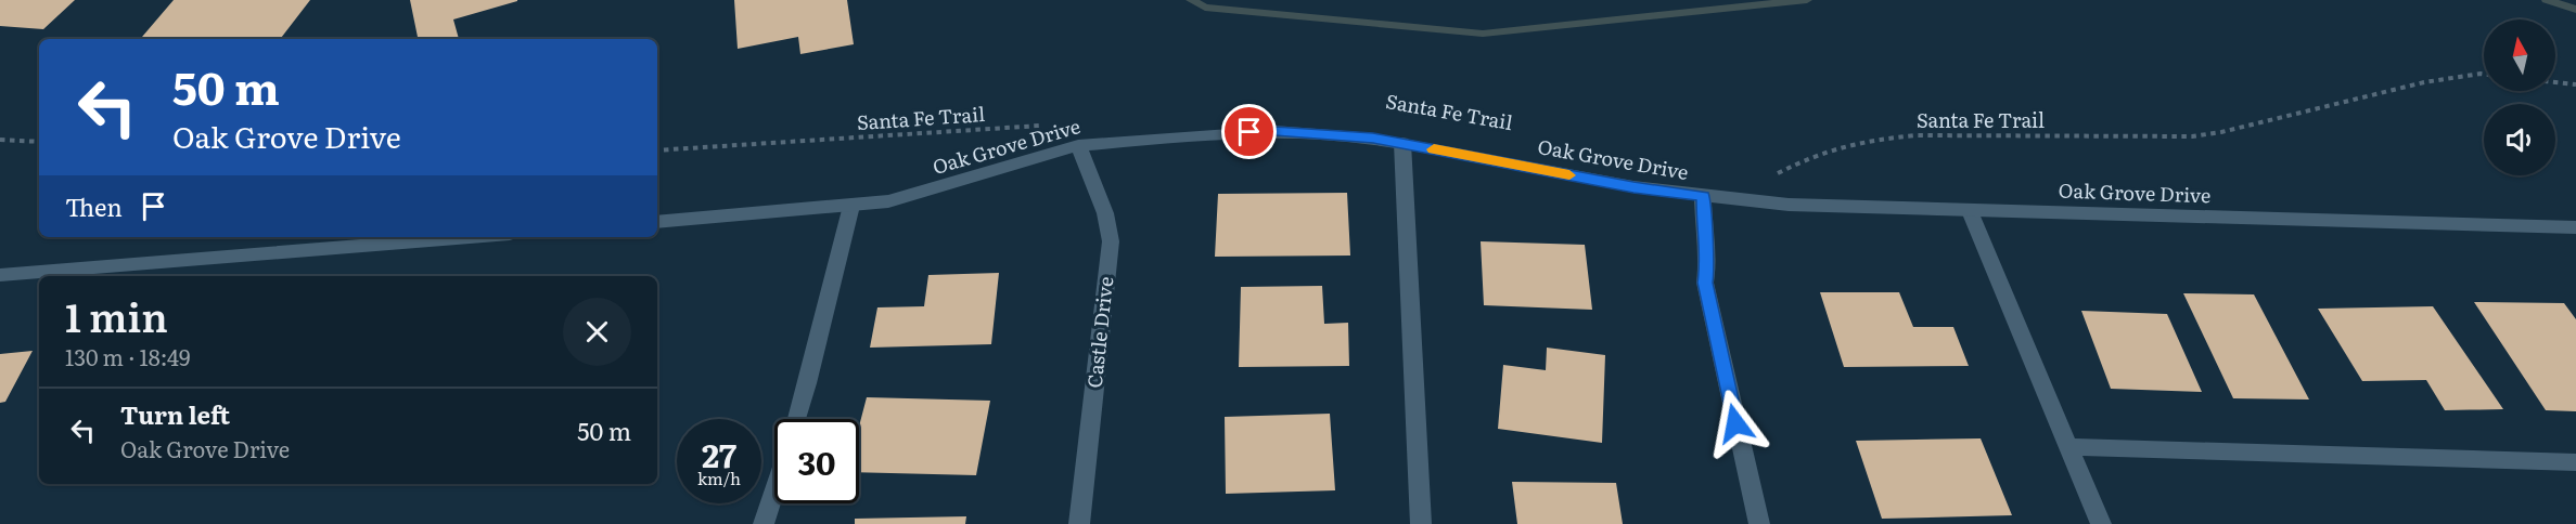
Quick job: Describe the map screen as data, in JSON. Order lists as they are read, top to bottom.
{
  "streets": {
    "street": ["Oak Grove Drive", "Castle Drive"],
    "path": ["Santa Fe Trail"]
  },
  "crossings": [
    ["Oak Grove Drive", "Castle Drive"]
  ],
  "north": "top",
  "page": {
    "turn": ["50 m", "Oak Grove Drive"],
    "then": "Then",
    "heading": ["1 min", "130 m · 18:49"],
    "list": [
      {
        "name": "Turn left",
        "note": "Oak Grove Drive",
        "value": "50 m"
      }
    ],
    "speed": "27 km/h",
    "limit": "30"
  }
}
